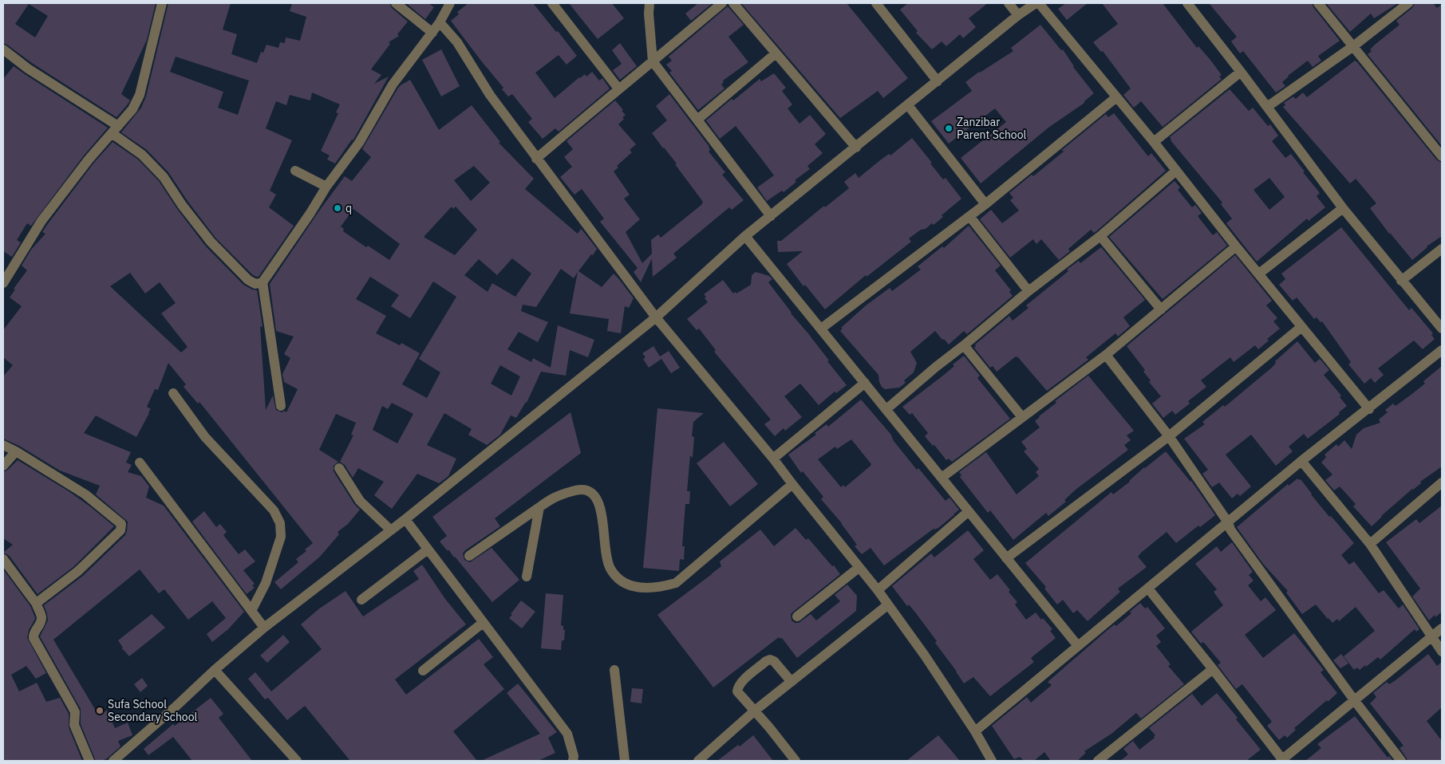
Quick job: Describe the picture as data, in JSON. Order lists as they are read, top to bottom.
{
  "places": ["Zanzibar Parent School", "q", "Sufa School Secondary School"]
}
